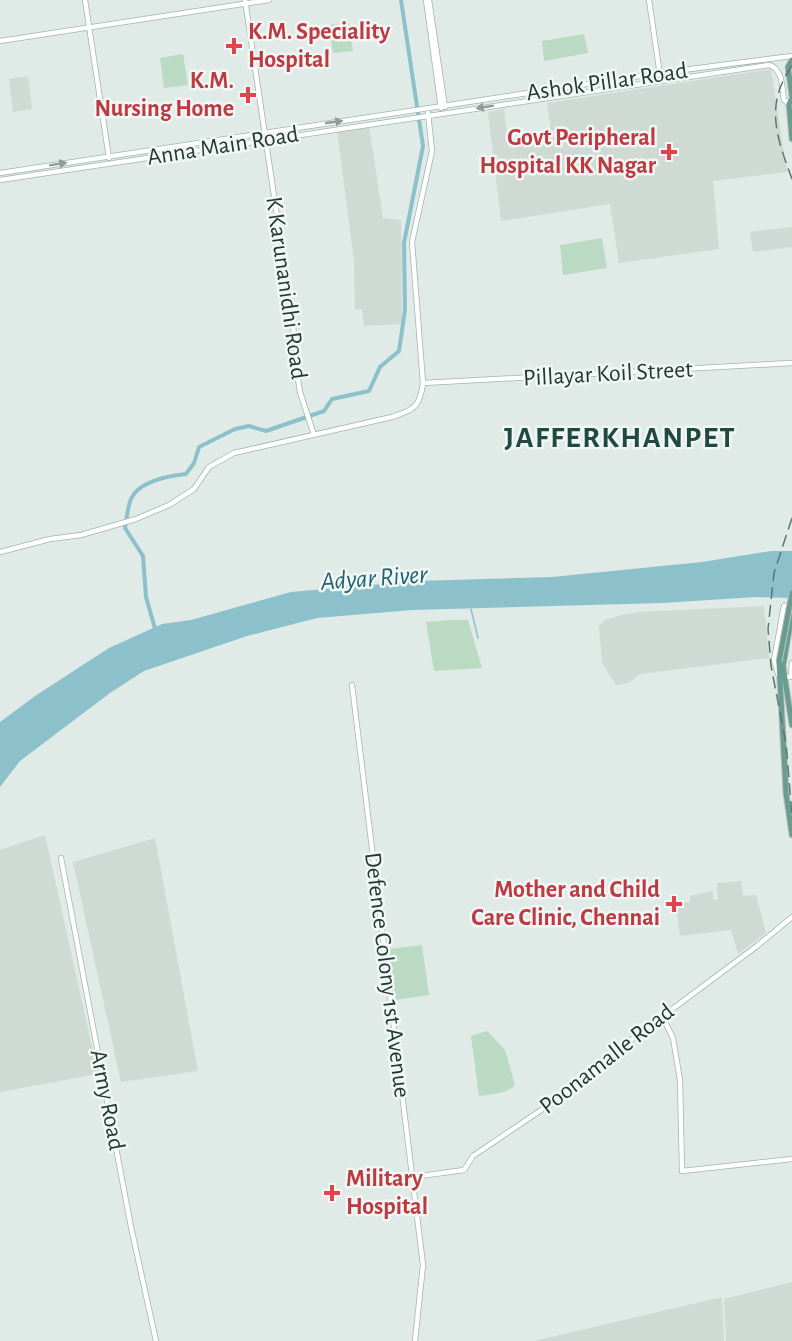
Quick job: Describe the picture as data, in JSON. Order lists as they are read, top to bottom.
{
  "streets": {
    "street": [
      "Ashok Pillar Road",
      "Anna Main Road",
      "K Karunanidhi Road",
      "Pillayar Koil Street",
      "Defence Colony 1st Avenue",
      "Poonamalle Road",
      "Army Road"
    ]
  },
  "crossings": [
    ["Ashok Pillar Road", "Anna Main Road"],
    ["Anna Main Road", "K Karunanidhi Road"],
    ["Defence Colony 1st Avenue", "Poonamalle Road"]
  ],
  "districts": ["JAFFERKHANPET"],
  "water": ["Adyar River"],
  "places": {
    "health": [
      "K.M. Speciality Hospital",
      "K.M. Nursing Home",
      "Govt Peripheral Hospital KK Nagar",
      "Mother and Child Care Clinic, Chennai",
      "Military Hospital"
    ]
  }
}
